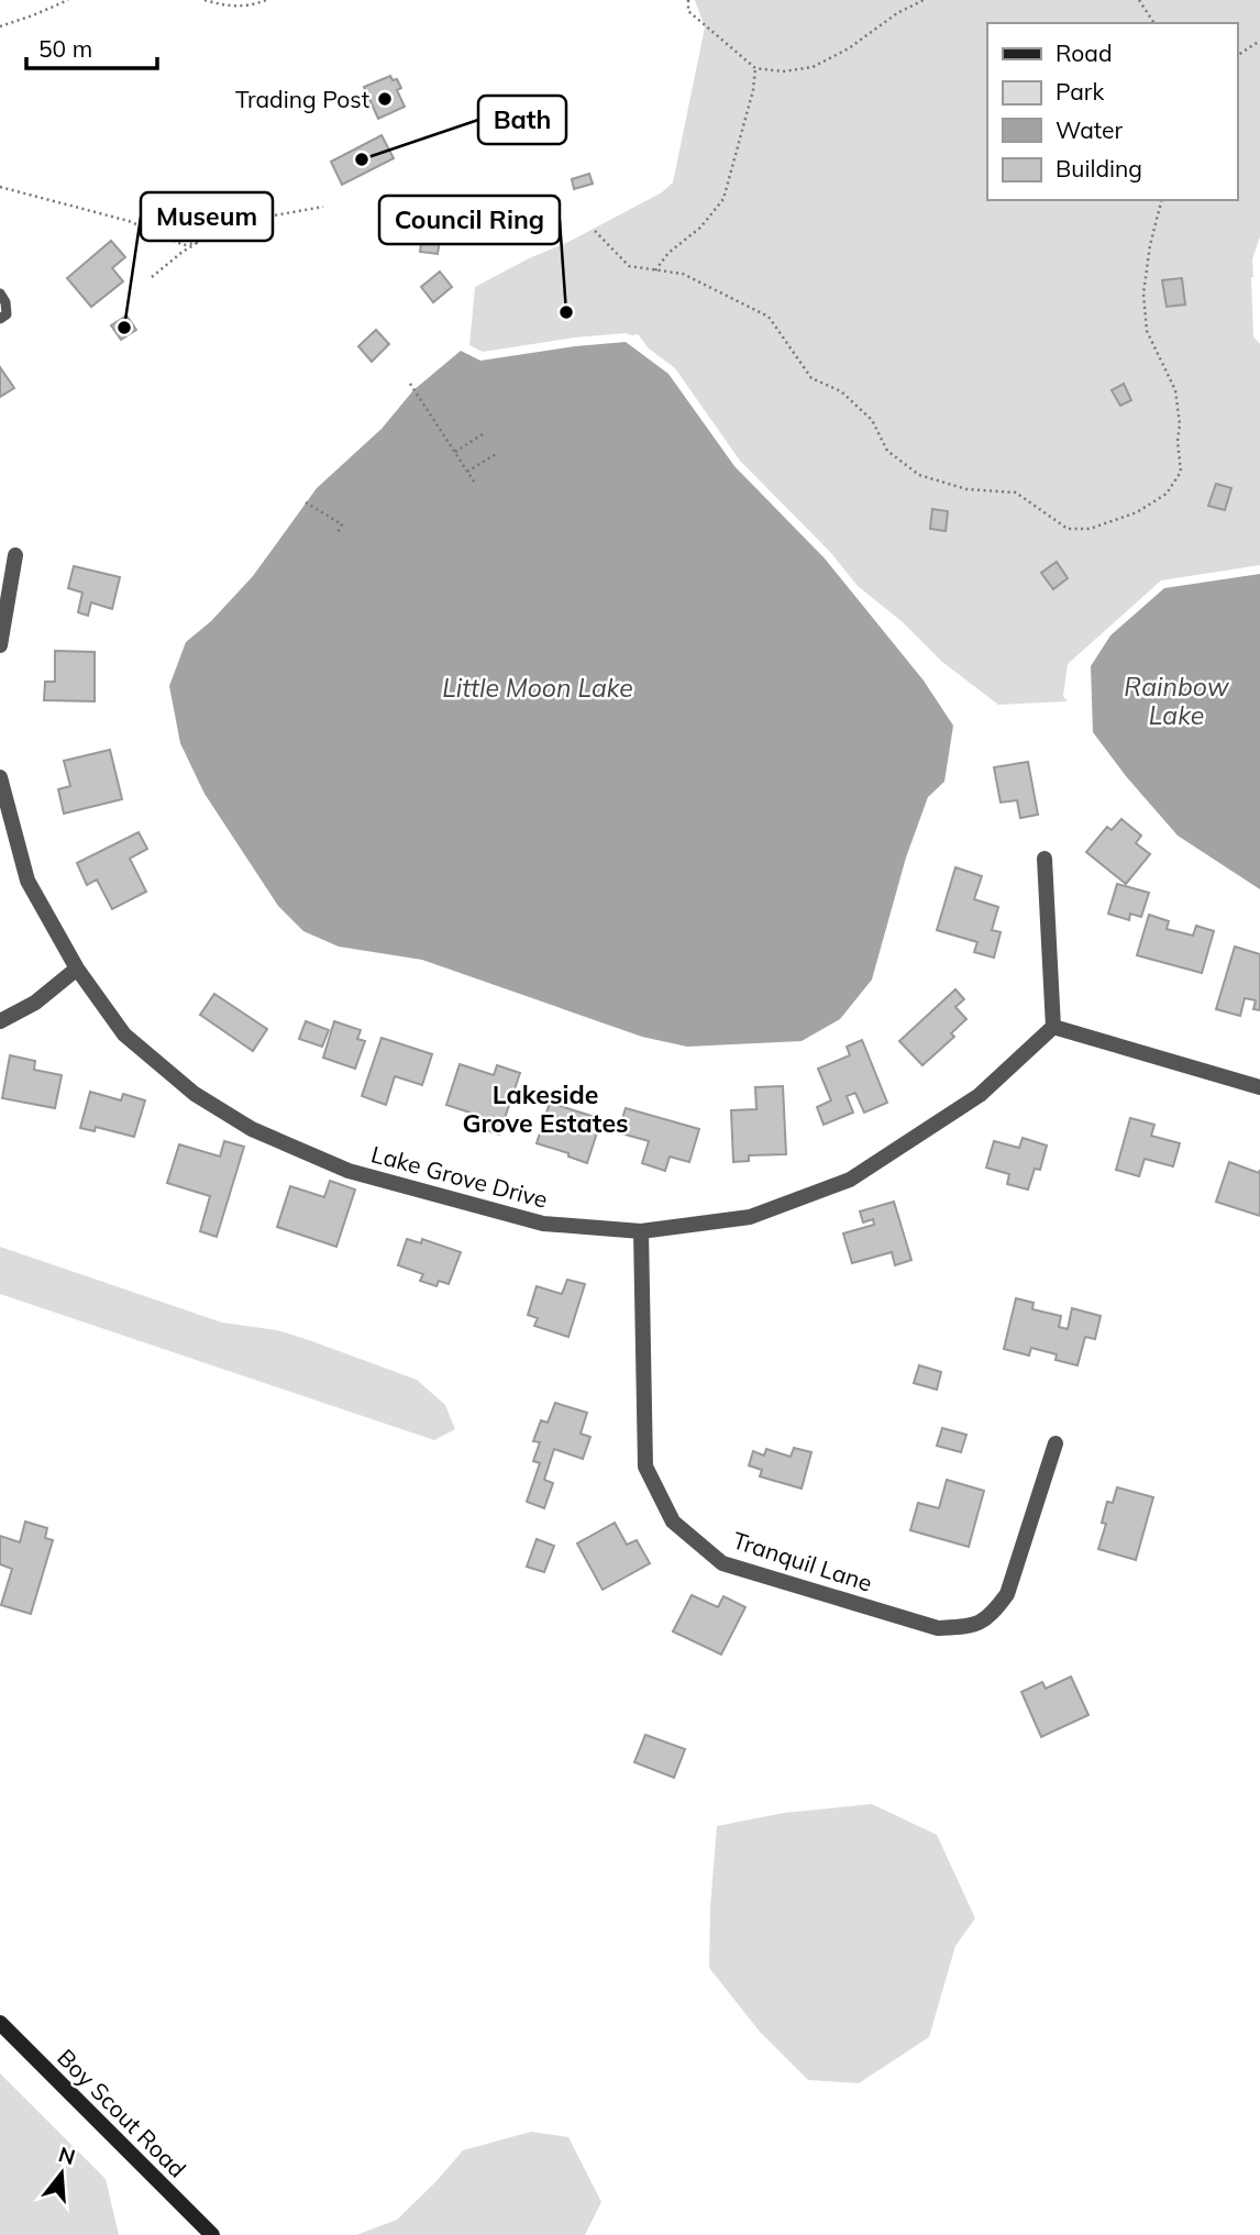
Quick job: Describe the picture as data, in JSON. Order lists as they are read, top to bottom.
{
  "streets": {
    "street": ["Lake Grove Drive", "Tranquil Lane", "Boy Scout Road"]
  },
  "crossings": [
    ["Lake Grove Drive", "Tranquil Lane"]
  ],
  "districts": ["Lakeside Grove Estates"],
  "water": ["Rainbow Lake", "Little Moon Lake"],
  "places": [
    "Trading Post",
    "Bath",
    "Council Ring",
    "Museum"
  ],
  "legend": [
    "Road",
    "Park",
    "Water",
    "Building"
  ],
  "scale_bar": "50 m",
  "north": "top"
}
